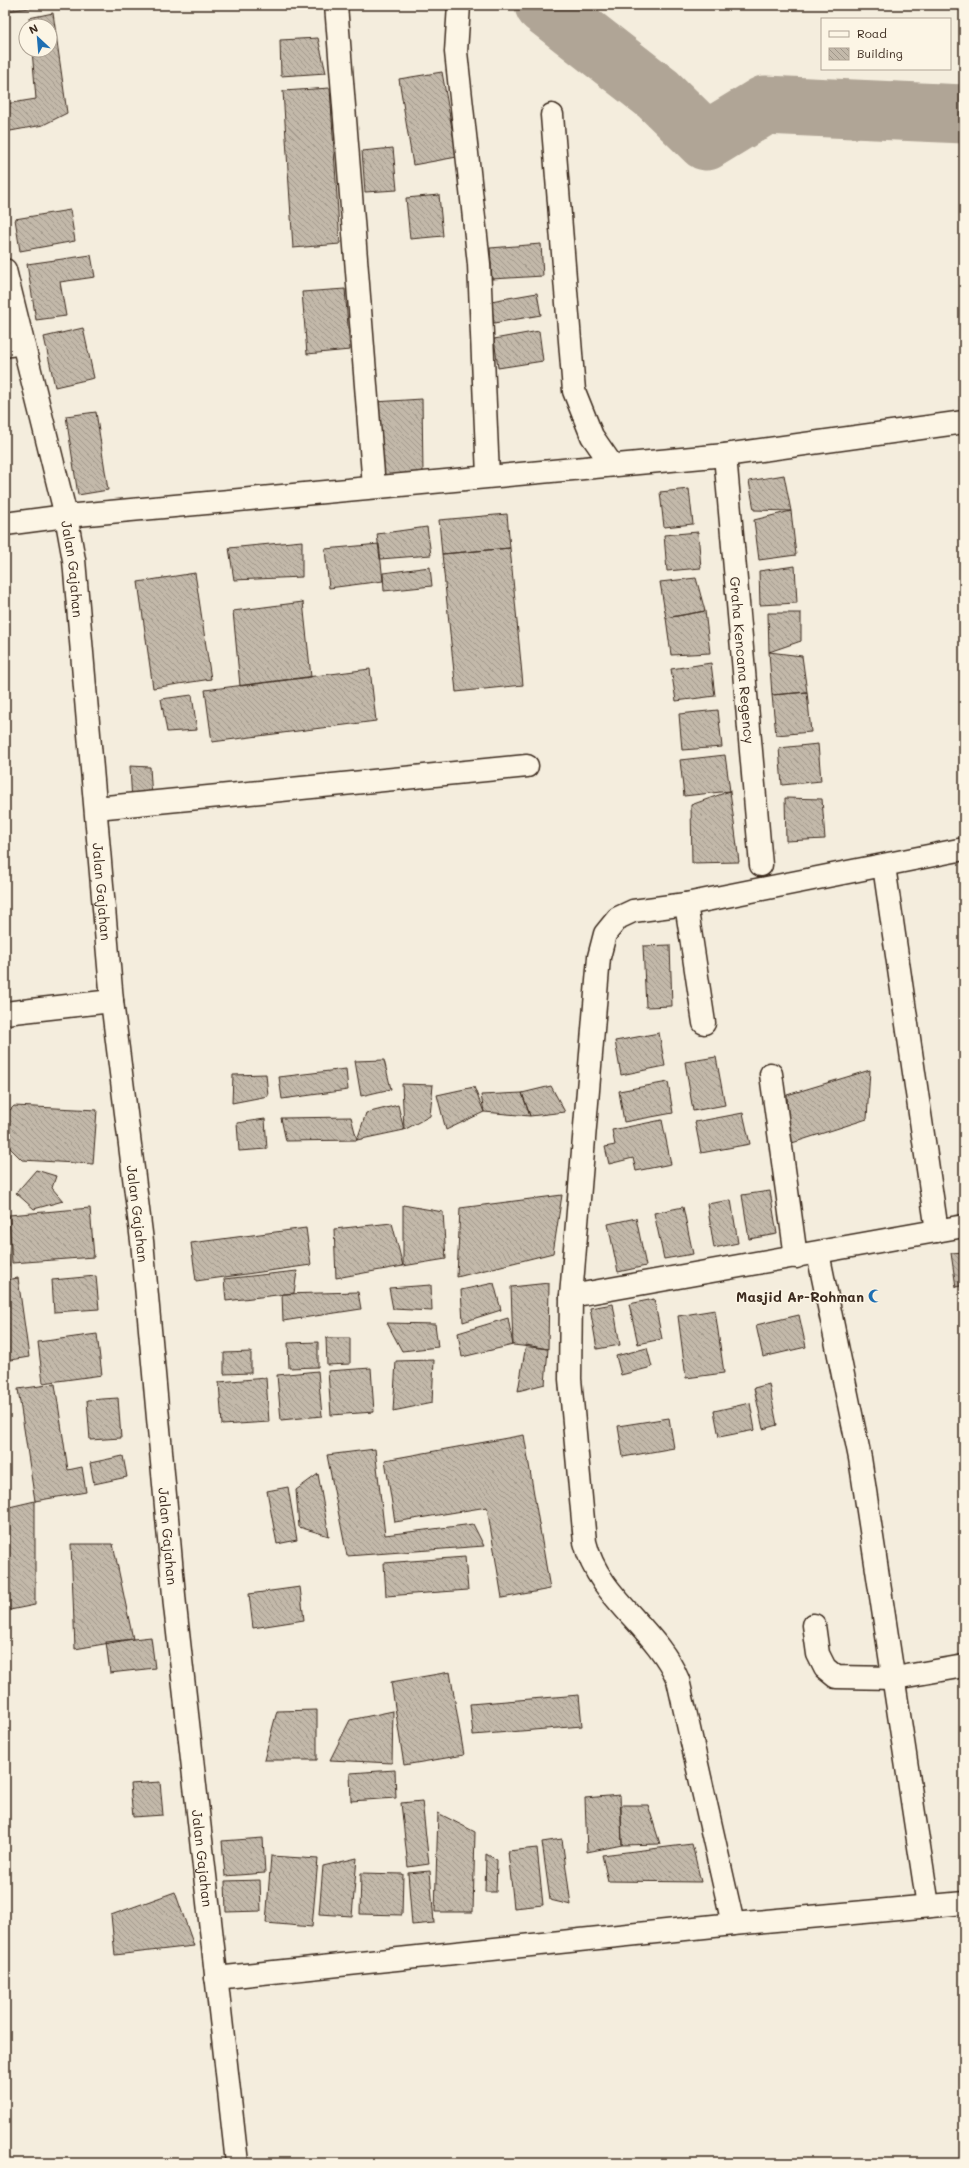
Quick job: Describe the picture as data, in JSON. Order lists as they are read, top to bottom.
{
  "streets": {
    "street": ["Jalan Gajahan", "Graha Kencana Regency"]
  },
  "places": {
    "mosque": ["Masjid Ar-Rohman"]
  },
  "legend": ["Road", "Building"],
  "north": "top left"
}
